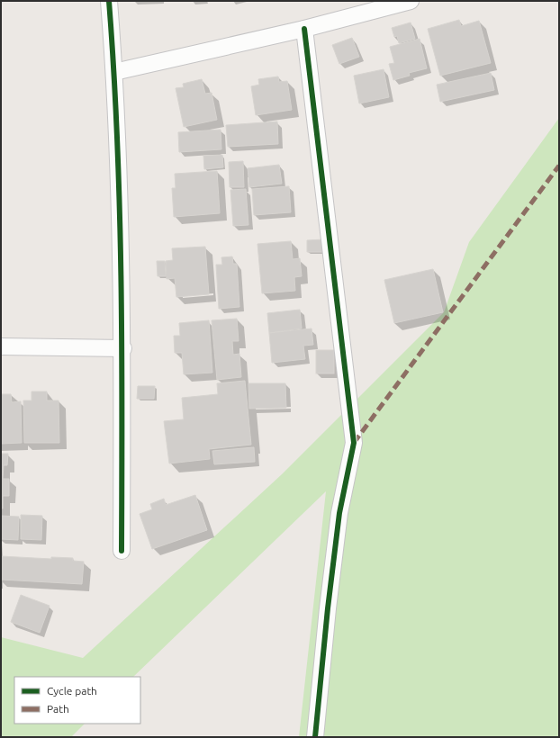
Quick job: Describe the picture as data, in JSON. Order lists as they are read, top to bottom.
{
  "legend": ["Cycle path", "Path"]
}
